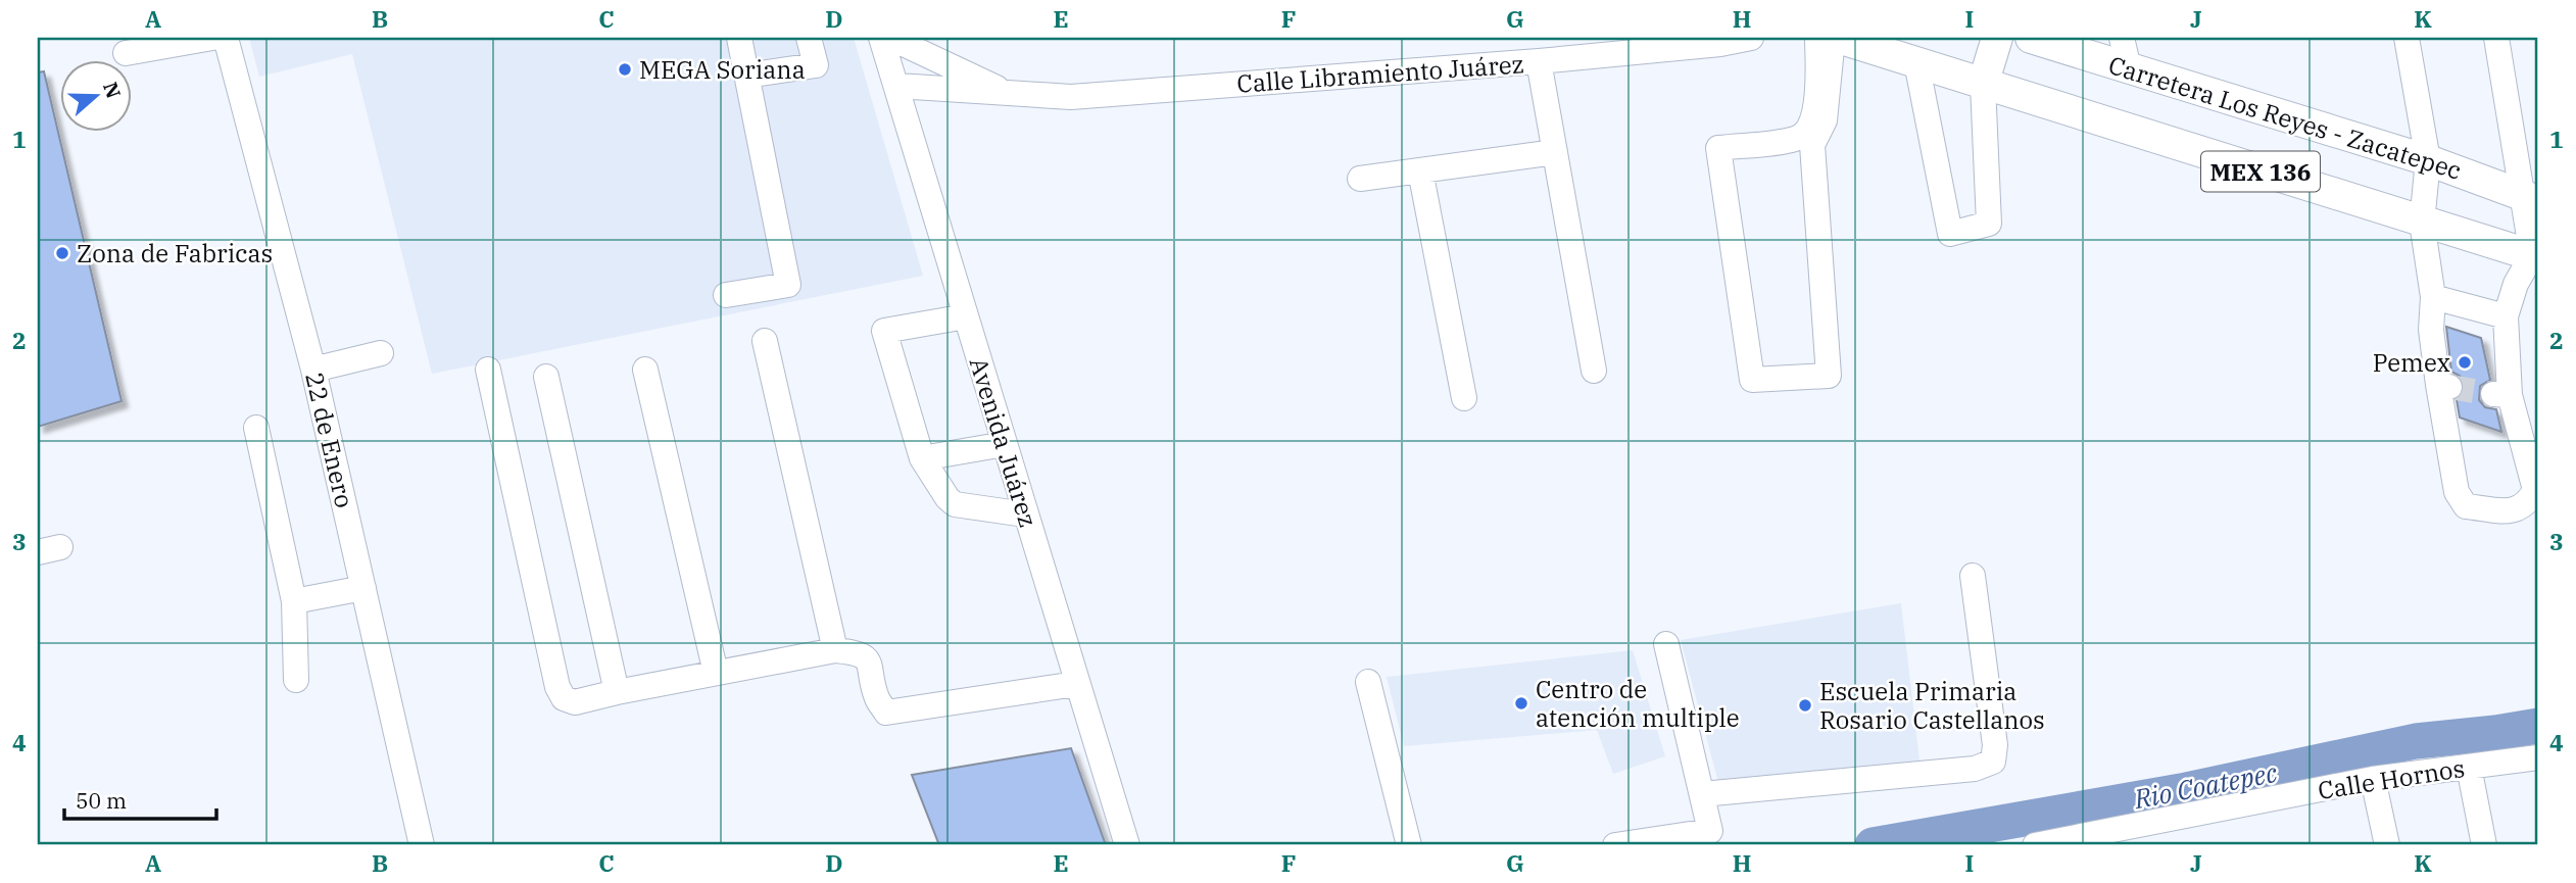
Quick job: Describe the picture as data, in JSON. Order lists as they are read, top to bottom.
{
  "streets": {
    "main road": ["Carretera Los Reyes - Zacatepec", "MEX 136"],
    "street": [
      "Calle Libramiento Juárez",
      "22 de Enero",
      "Avenida Juárez",
      "Calle Hornos"
    ]
  },
  "crossings": [
    ["Calle Libramiento Juárez", "Avenida Juárez"]
  ],
  "water": ["Rio Coatepec"],
  "places": [
    "MEGA Soriana",
    "Zona de Fabricas",
    "Pemex",
    "Centro de atención multiple",
    "Escuela Primaria Rosario Castellanos"
  ],
  "scale_bar": "50 m",
  "north": "right",
  "grid": {
    "columns": [
      "A",
      "B",
      "C",
      "D",
      "E",
      "F",
      "G",
      "H",
      "I",
      "J",
      "K"
    ],
    "rows": [
      "1",
      "2",
      "3",
      "4"
    ]
  }
}
